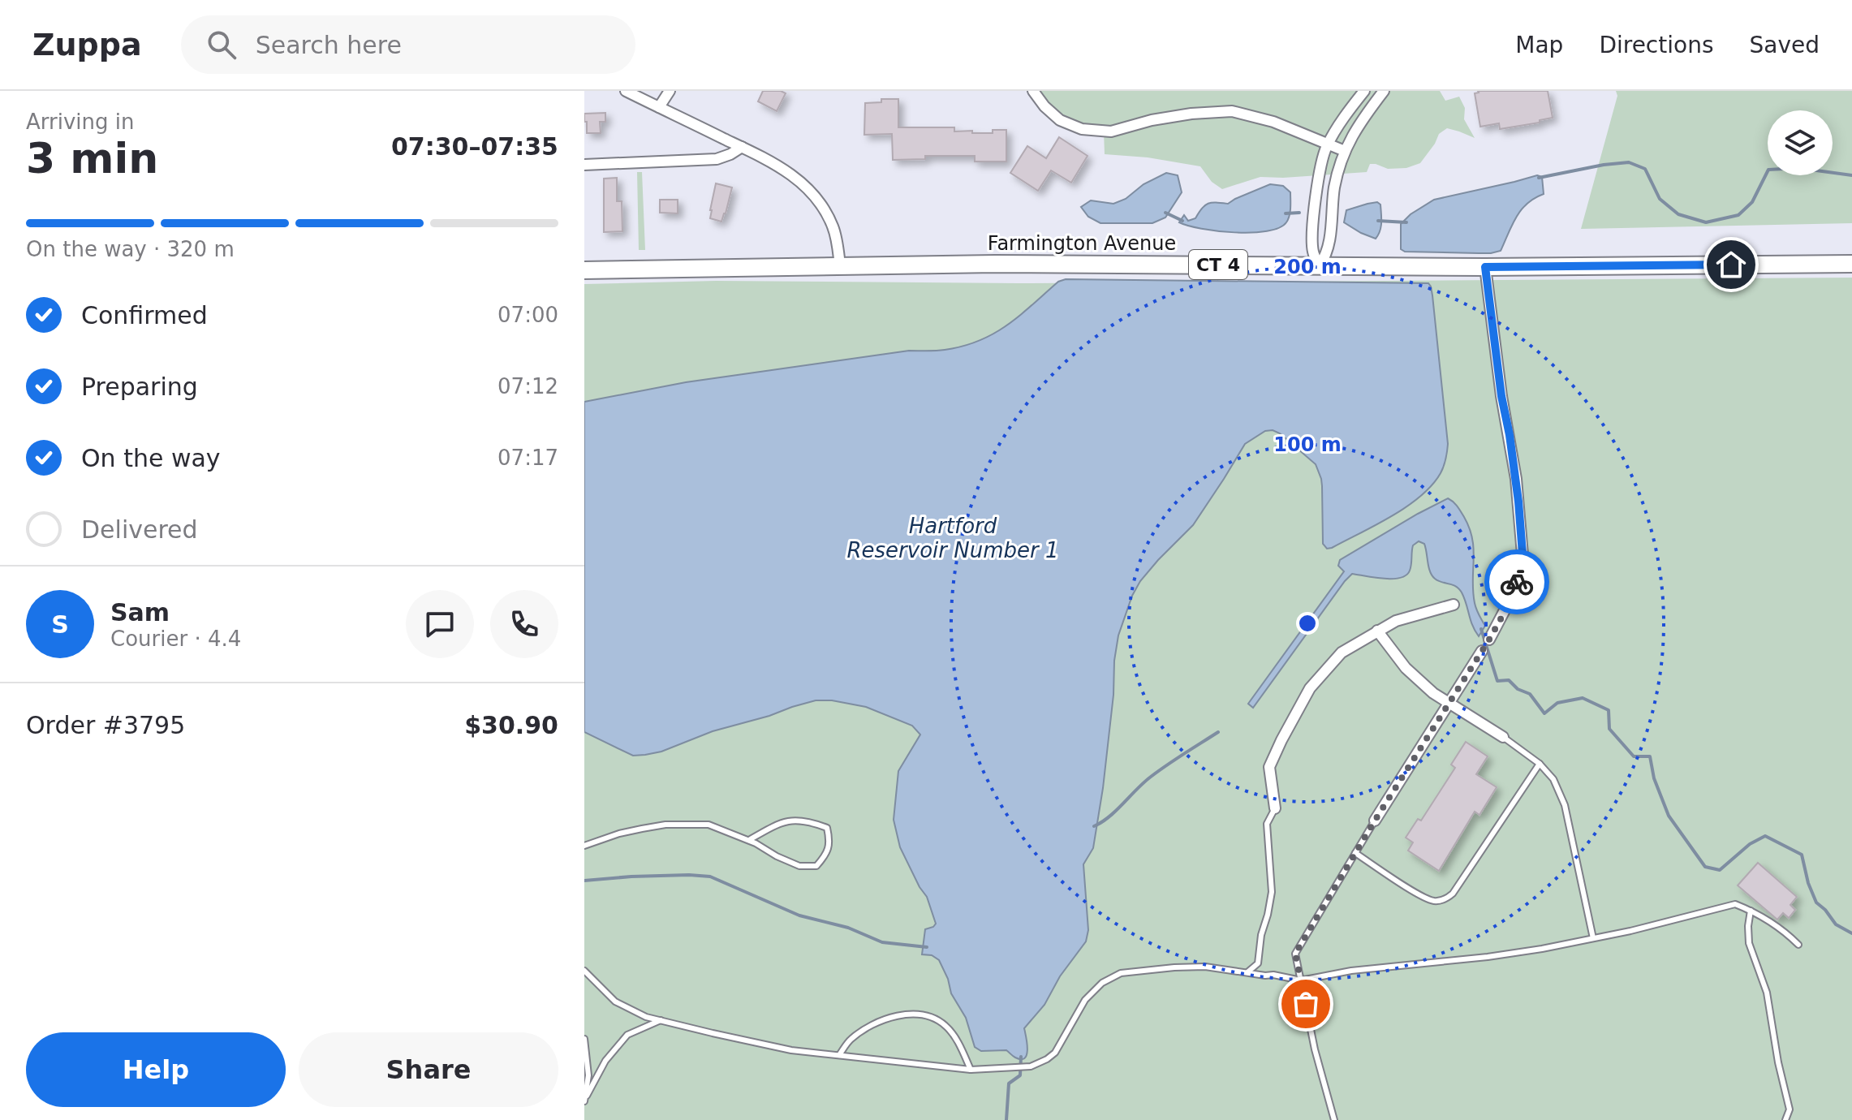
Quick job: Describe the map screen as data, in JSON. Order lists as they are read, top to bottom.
{
  "streets": {
    "main road": ["Farmington Avenue", "CT 4"]
  },
  "water": ["Hartford Reservoir Number 1"],
  "page": {
    "header": "Zuppa",
    "search": "Search here",
    "nav": ["Map", "Directions", "Saved"],
    "heading": ["3 min", "Arriving in", "07:30–07:35"],
    "panel": [
      "Sam",
      "Courier · 4.4",
      "Order #3795",
      "$30.90"
    ],
    "bar": "On the way · 320 m",
    "list": [
      ["Confirmed", "07:00"],
      ["Preparing", "07:12"],
      ["On the way", "07:17"],
      "Delivered"
    ],
    "round": "S",
    "buttons": ["Help", "Share"]
  },
  "rings": ["200 m", "100 m"]
}
